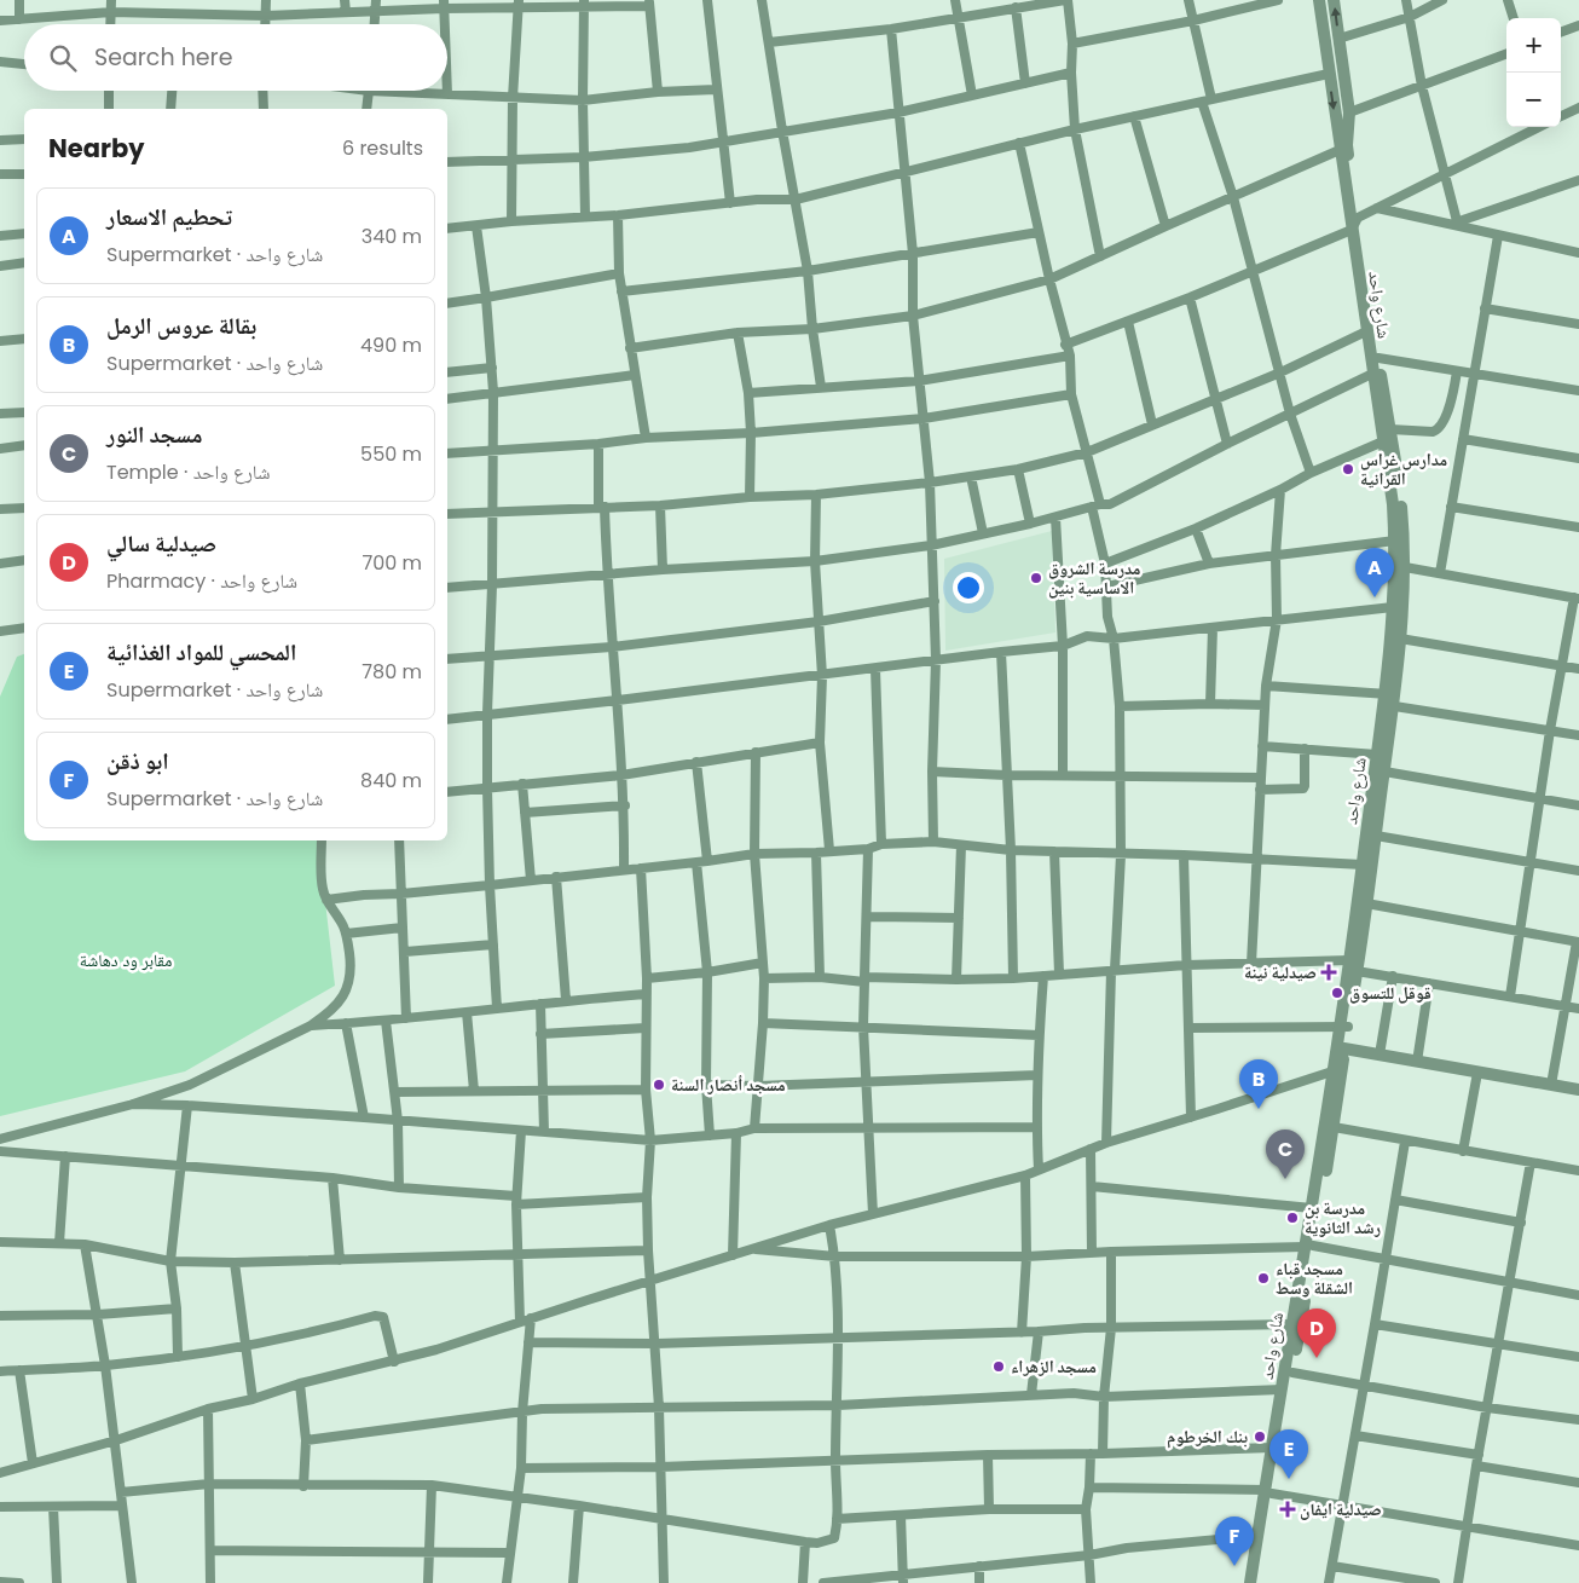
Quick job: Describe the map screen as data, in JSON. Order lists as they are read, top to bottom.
{
  "streets": {
    "street": ["شارع واحد"]
  },
  "parks": ["مقابر ود دهاشة"],
  "places": {
    "other": [
      "مدارس غراس القرانية",
      "مدرسة الشروق الاساسية بنين",
      "قوقل للتسوق",
      "مسجد أنصار السنة",
      "مدرسة بن رشد الثانوية",
      "مسجد قباء الشقلة وسط",
      "مسجد الزهراء",
      "بنك الخرطوم"
    ],
    "health": ["صيدلية نينة", "صيدلية ايفان"]
  },
  "page": {
    "map_buttons": ["+", "−"],
    "search": "Search here",
    "heading": ["Nearby", "6 results"],
    "list": [
      {
        "mark": "A",
        "name": "تحطيم الاسعار",
        "note": "Supermarket · شارع واحد",
        "value": "340 m"
      },
      {
        "mark": "B",
        "name": "بقالة عروس الرمل",
        "note": "Supermarket · شارع واحد",
        "value": "490 m"
      },
      {
        "mark": "C",
        "name": "مسجد النور",
        "note": "Temple · شارع واحد",
        "value": "550 m"
      },
      {
        "mark": "D",
        "name": "صيدلية سالي",
        "note": "Pharmacy · شارع واحد",
        "value": "700 m"
      },
      {
        "mark": "E",
        "name": "المحسي للمواد الغذائية",
        "note": "Supermarket · شارع واحد",
        "value": "780 m"
      },
      {
        "mark": "F",
        "name": "ابو ذقن",
        "note": "Supermarket · شارع واحد",
        "value": "840 m"
      }
    ],
    "pins": [
      "A",
      "B",
      "C",
      "D",
      "E",
      "F"
    ]
  }
}
